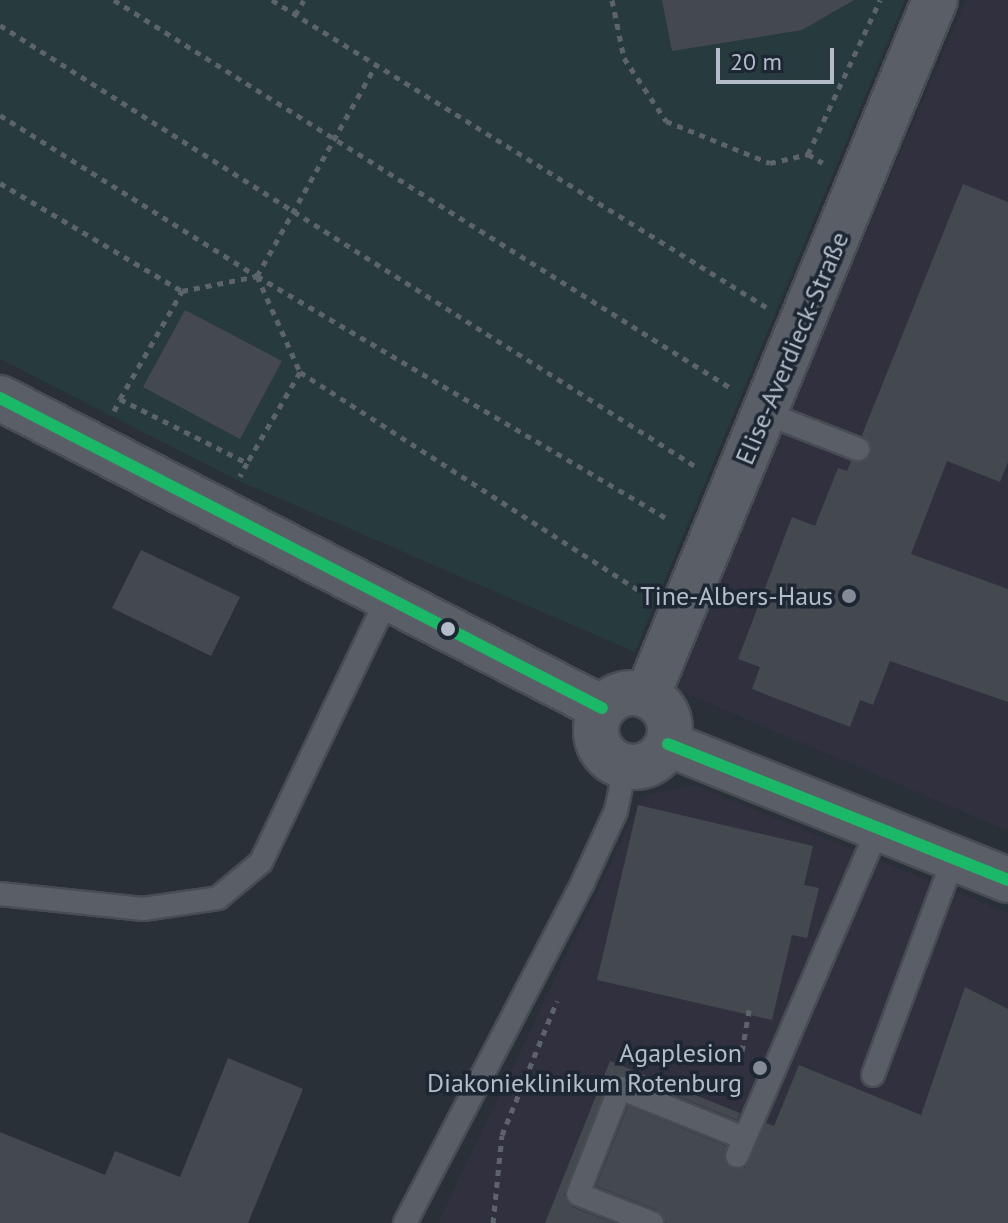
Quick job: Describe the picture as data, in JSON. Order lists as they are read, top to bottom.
{
  "streets": {
    "street": ["Elise-Averdieck-Straße"]
  },
  "places": ["Tine-Albers-Haus", "Agaplesion Diakonieklinikum Rotenburg"],
  "scale_bar": "20 m"
}
